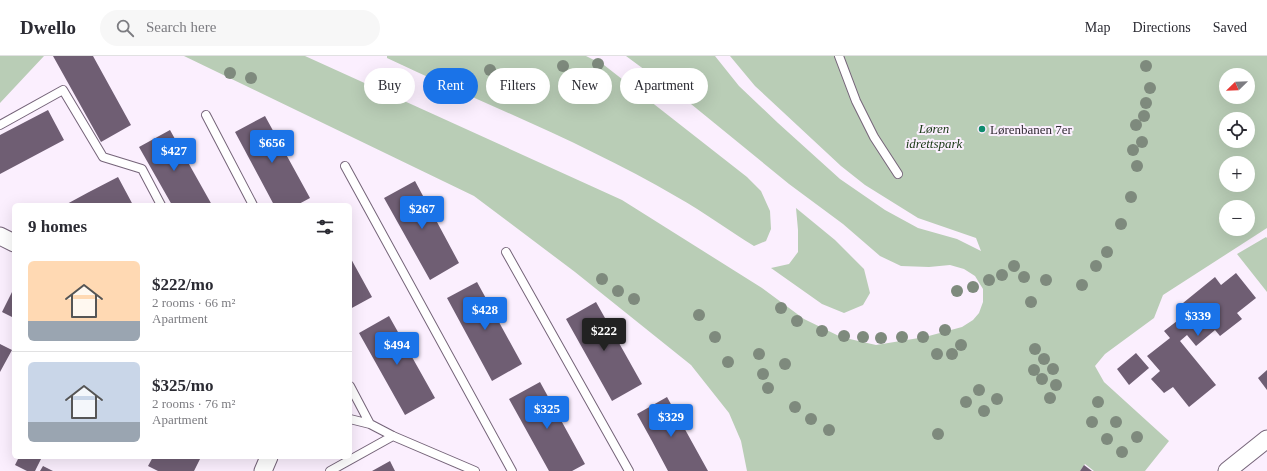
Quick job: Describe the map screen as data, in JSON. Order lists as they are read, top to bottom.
{
  "parks": ["Løren idrettspark"],
  "places": ["Lørenbanen 7er"],
  "north": "bottom left",
  "page": {
    "header": "Dwello",
    "search": "Search here",
    "nav": ["Map", "Directions", "Saved"],
    "map_buttons": ["+", "−"],
    "chip": [
      "Buy",
      "Rent",
      "Filters",
      "New",
      "Apartment"
    ],
    "price": [
      "$656",
      "$427",
      "$267",
      "$428",
      "$339",
      "$222",
      "$494",
      "$325",
      "$329"
    ],
    "heading": "9 homes",
    "list": [
      {
        "name": "$222/mo",
        "note": "2 rooms · 66 m² · Apartment"
      },
      {
        "name": "$325/mo",
        "note": "2 rooms · 76 m² · Apartment"
      }
    ]
  }
}
